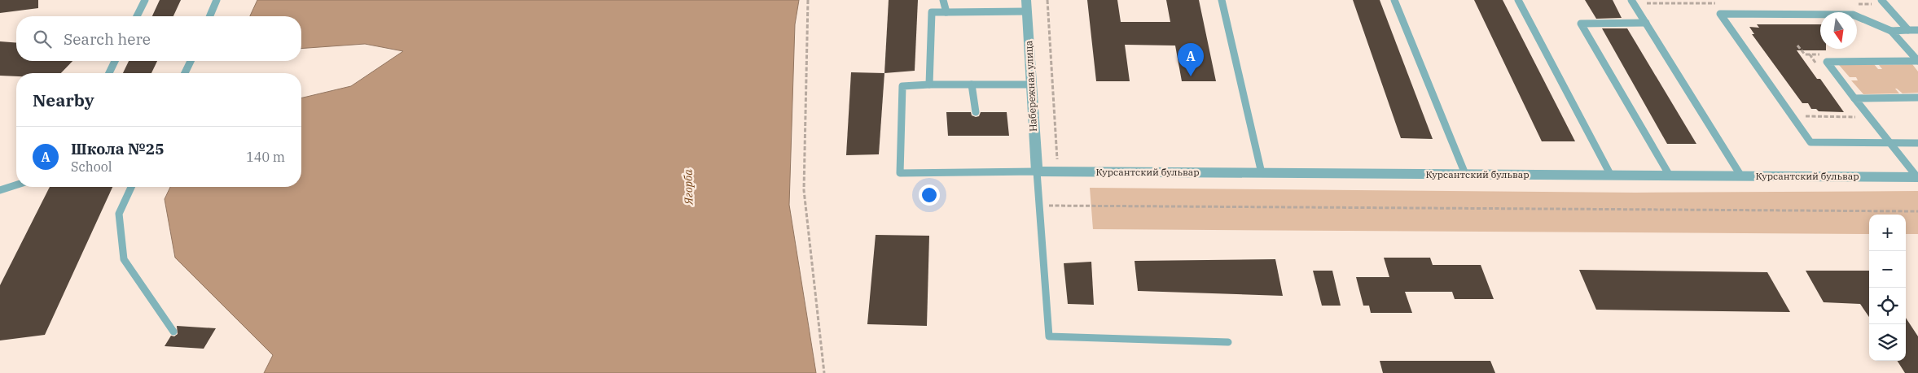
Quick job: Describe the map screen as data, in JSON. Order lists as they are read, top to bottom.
{
  "streets": {
    "street": ["Набережная улица", "Курсантский бульвар"]
  },
  "crossings": [
    ["Набережная улица", "Курсантский бульвар"]
  ],
  "water": ["Ягорба"],
  "north": "bottom",
  "page": {
    "search": "Search here",
    "pins": "A",
    "heading": "Nearby",
    "list": [
      {
        "mark": "A",
        "name": "Школа №25",
        "note": "School",
        "value": "140 m"
      }
    ],
    "map_buttons": ["+", "−"]
  }
}
